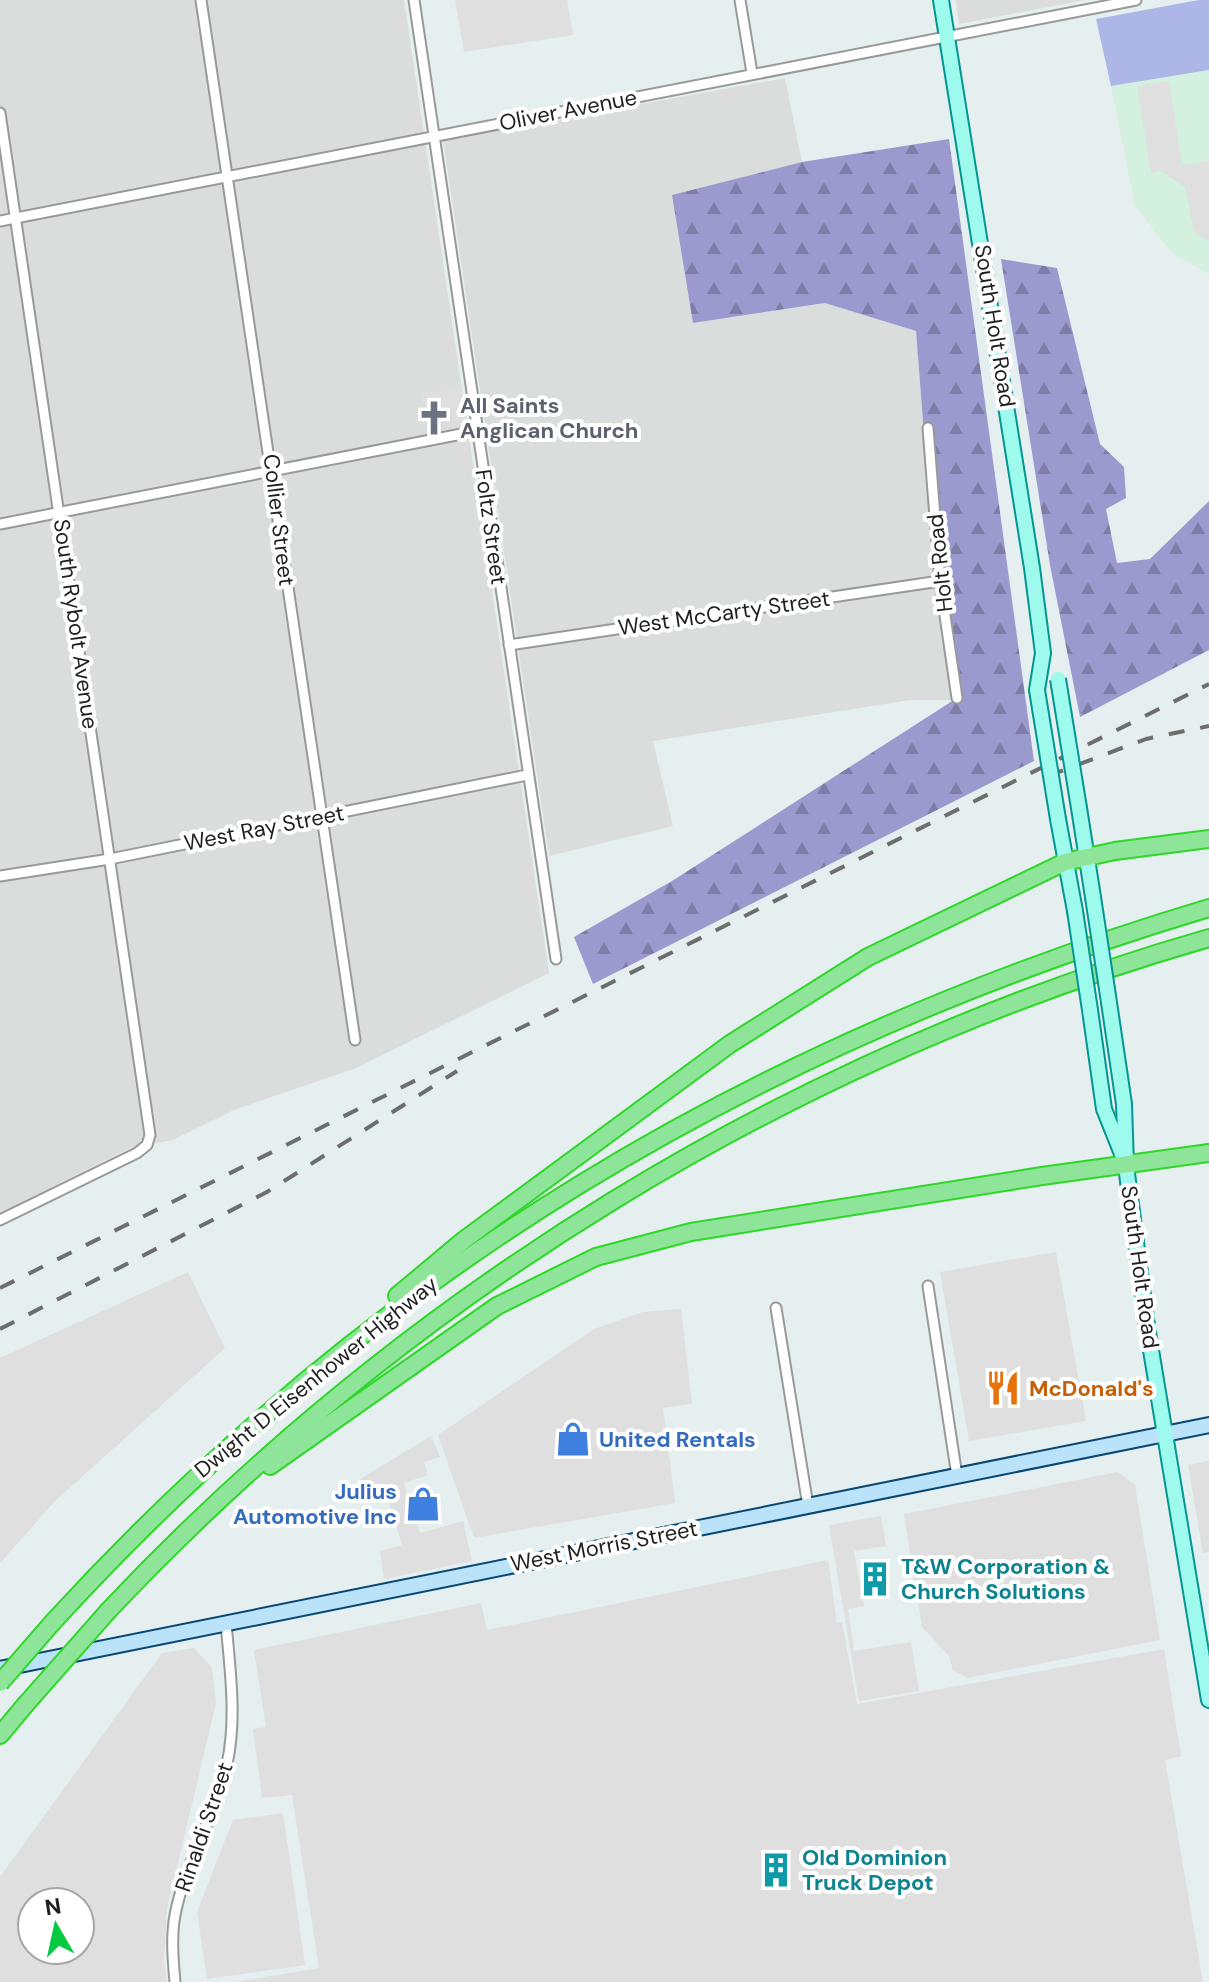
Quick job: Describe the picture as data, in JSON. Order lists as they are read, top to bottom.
{
  "streets": {
    "highway": ["Dwight D Eisenhower Highway"],
    "main road": ["South Holt Road", "West Morris Street"],
    "street": [
      "Oliver Avenue",
      "Collier Street",
      "Foltz Street",
      "Holt Road",
      "West McCarty Street",
      "South Rybolt Avenue",
      "West Ray Street",
      "Rinaldi Street"
    ]
  },
  "crossings": [
    ["Oliver Avenue", "South Holt Road"],
    ["Oliver Avenue", "Collier Street"],
    ["Oliver Avenue", "Foltz Street"],
    ["Oliver Avenue", "South Rybolt Avenue"],
    ["South Holt Road", "West Morris Street"],
    ["Collier Street", "West Ray Street"],
    ["Foltz Street", "West McCarty Street"],
    ["Foltz Street", "West Ray Street"],
    ["Holt Road", "West McCarty Street"],
    ["South Rybolt Avenue", "West Ray Street"],
    ["West Morris Street", "Rinaldi Street"]
  ],
  "places": {
    "church": ["All Saints Anglican Church"],
    "restaurant": ["McDonald's"],
    "shop": ["United Rentals", "Julius Automotive Inc"],
    "building": ["T&W Corporation & Church Solutions", "Old Dominion Truck Depot"]
  },
  "north": "top"
}
